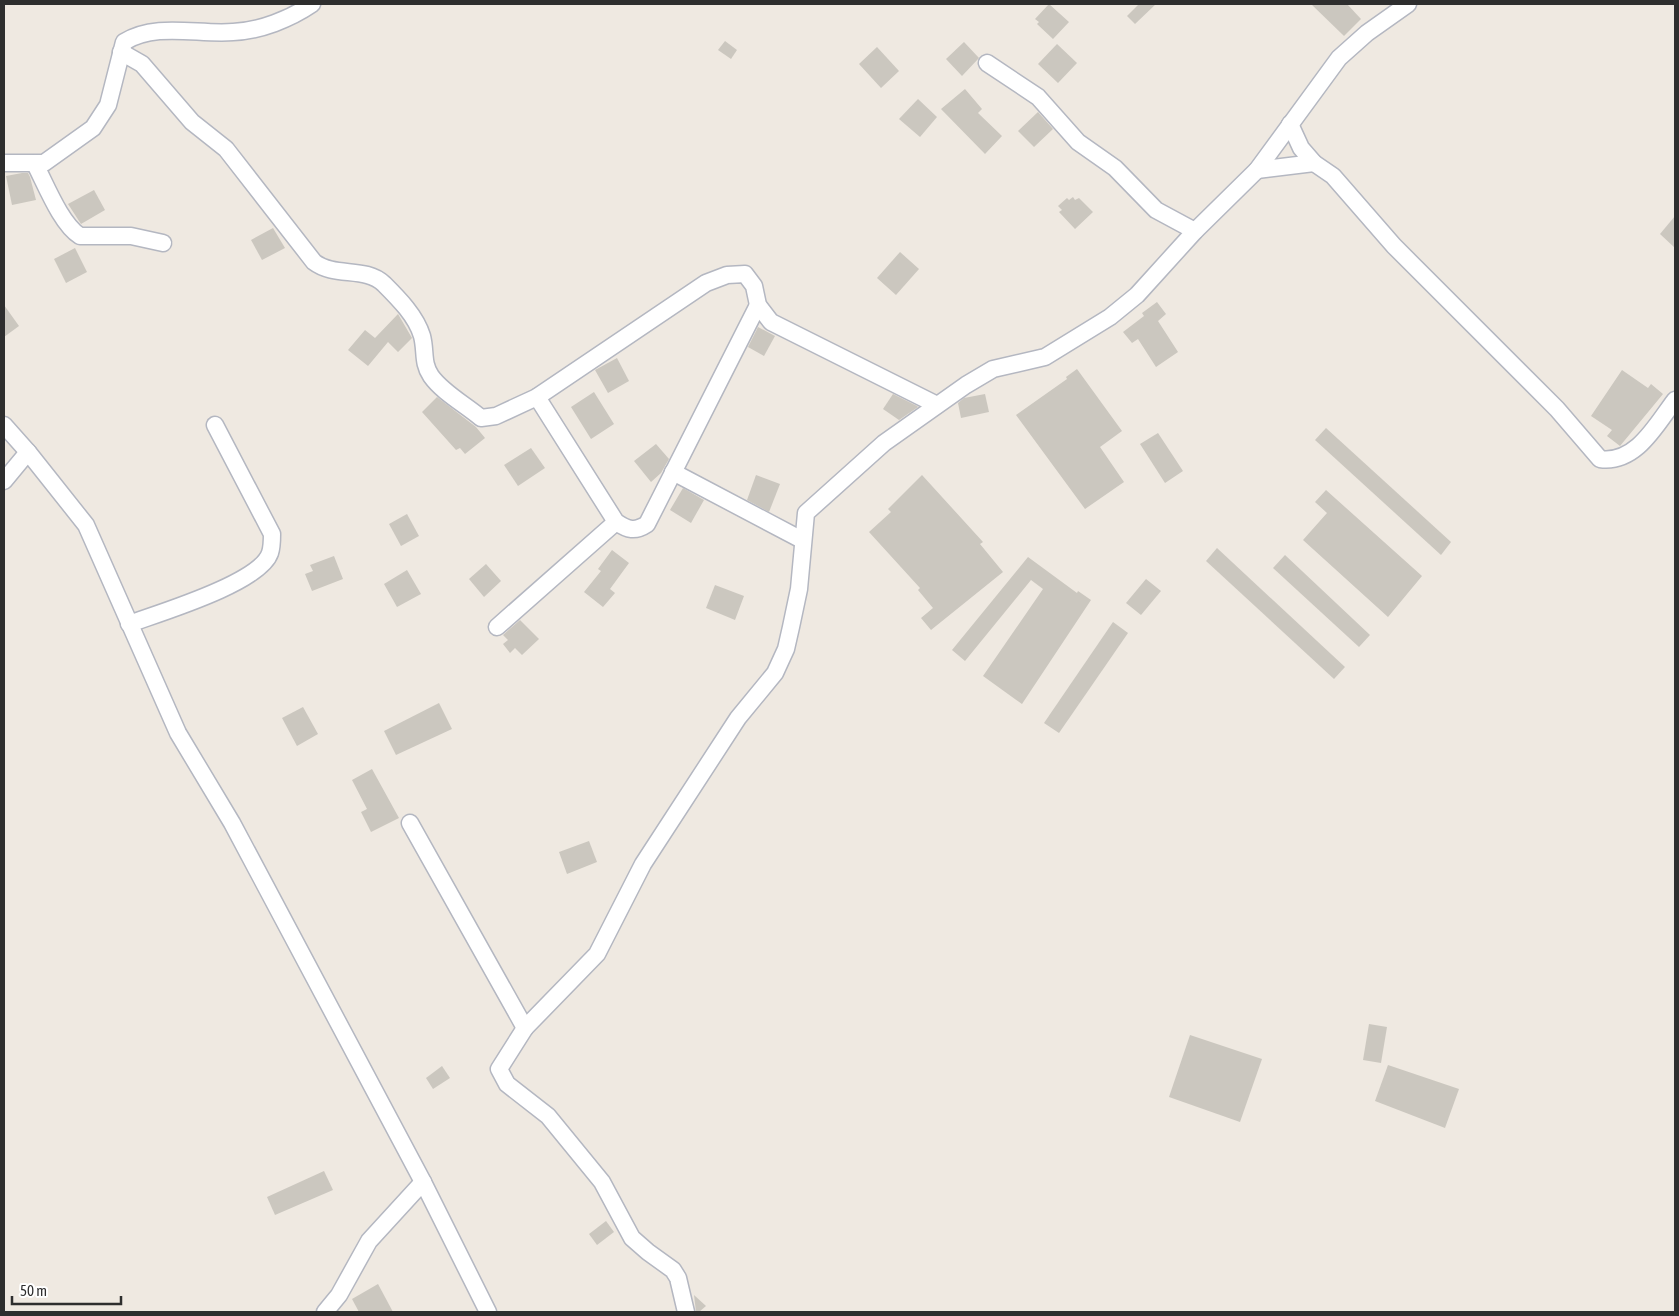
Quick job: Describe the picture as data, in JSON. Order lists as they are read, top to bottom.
{
  "scale_bar": "50 m"
}
